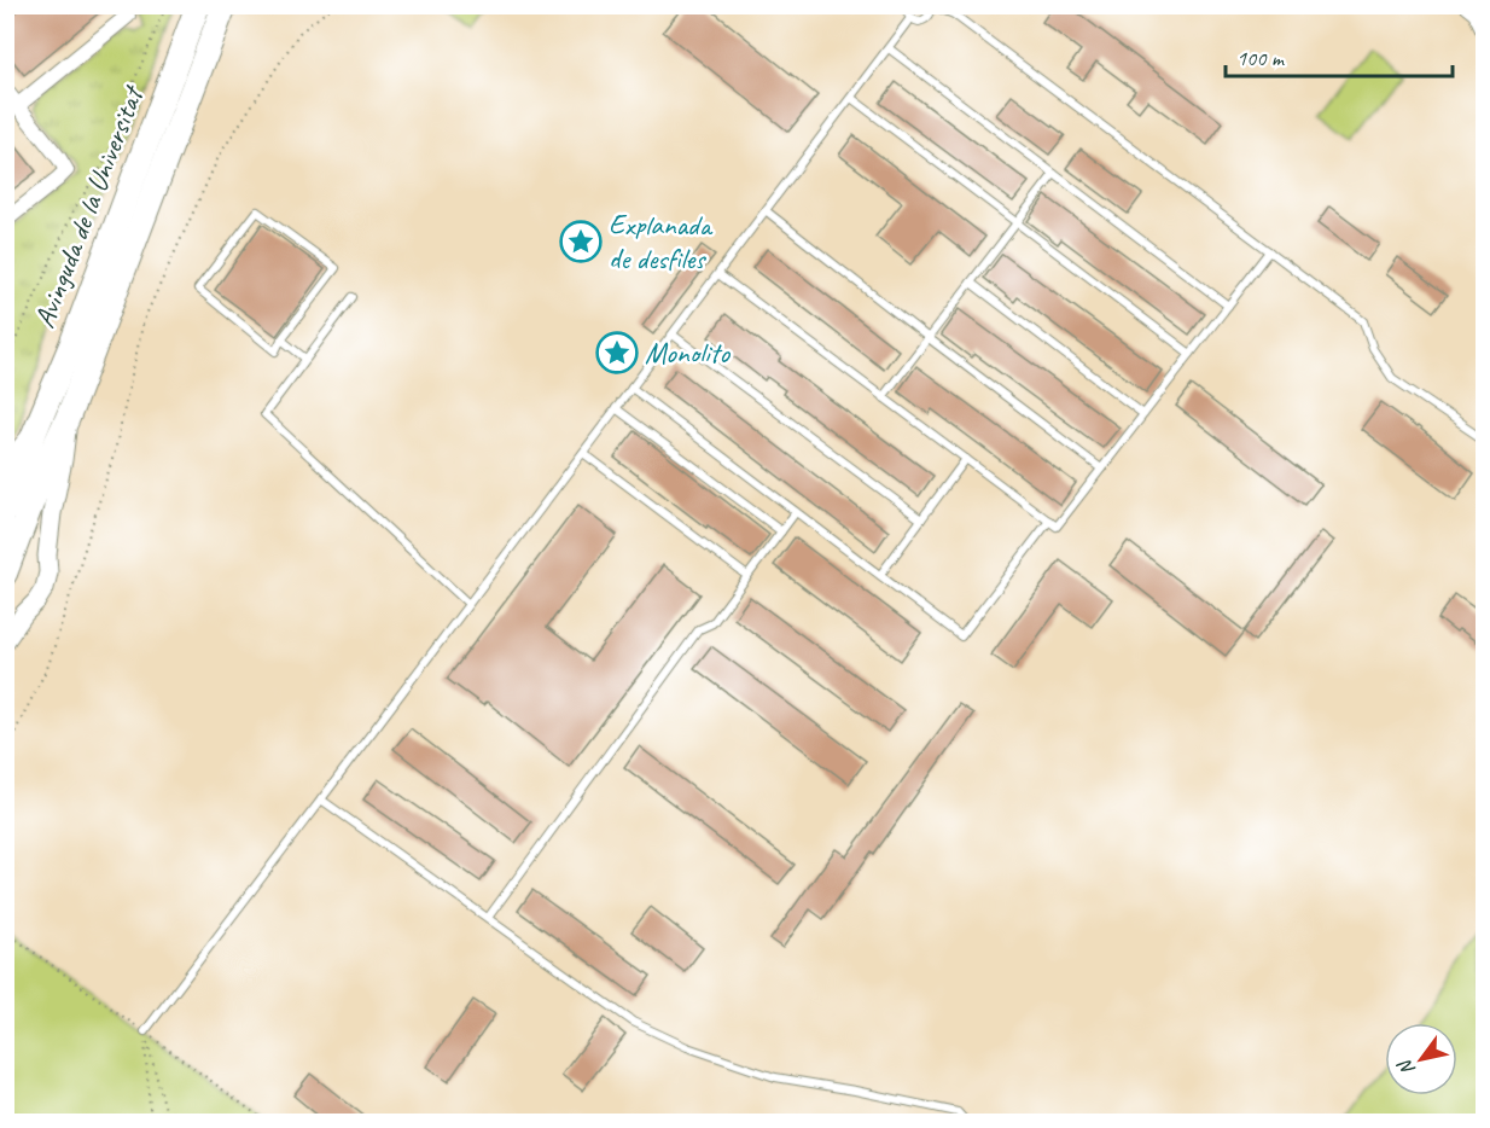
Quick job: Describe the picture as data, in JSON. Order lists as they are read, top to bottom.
{
  "streets": {
    "main road": ["Avinguda de la Universitat"]
  },
  "places": {
    "place": ["Explanada de desfiles", "Monolito"]
  },
  "scale_bar": "100 m",
  "north": "bottom left"
}
